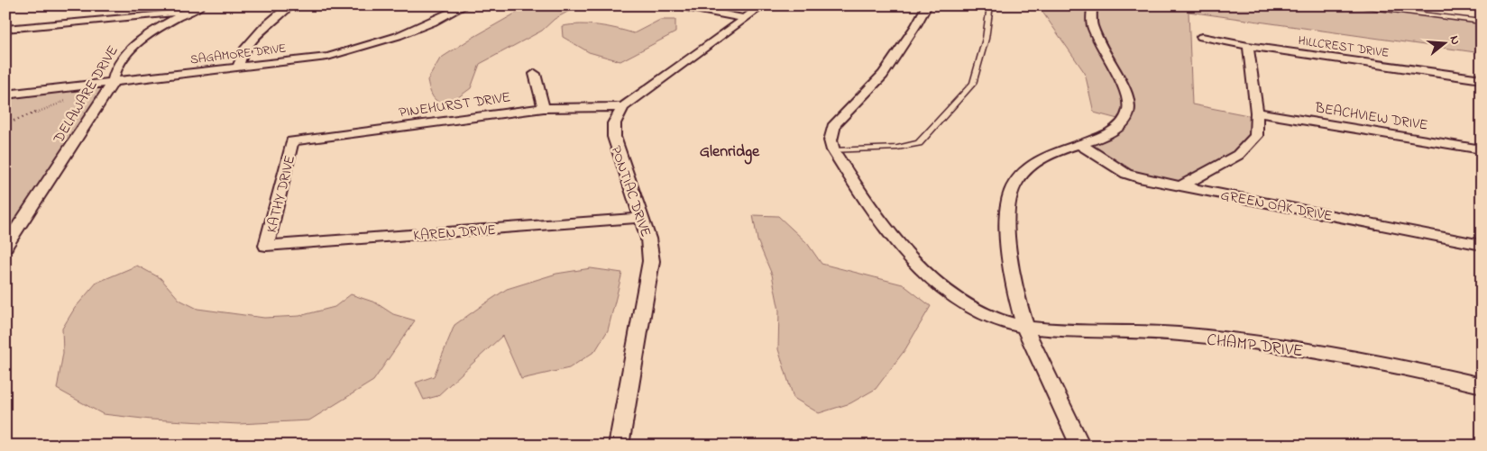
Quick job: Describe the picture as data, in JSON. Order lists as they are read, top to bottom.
{
  "streets": {
    "street": [
      "HILLCREST DRIVE",
      "SAGAMORE DRIVE",
      "DELAWARE DRIVE",
      "PINEHURST DRIVE",
      "BEACHVIEW DRIVE",
      "PONTIAC DRIVE",
      "KATHY DRIVE",
      "GREEN OAK DRIVE",
      "KAREN DRIVE",
      "CHAMP DRIVE"
    ]
  },
  "crossings": [
    ["SAGAMORE DRIVE", "DELAWARE DRIVE"],
    ["PINEHURST DRIVE", "PONTIAC DRIVE"],
    ["PINEHURST DRIVE", "KATHY DRIVE"],
    ["PONTIAC DRIVE", "KAREN DRIVE"],
    ["KATHY DRIVE", "KAREN DRIVE"]
  ],
  "districts": ["Glenridge"],
  "north": "right"
}
